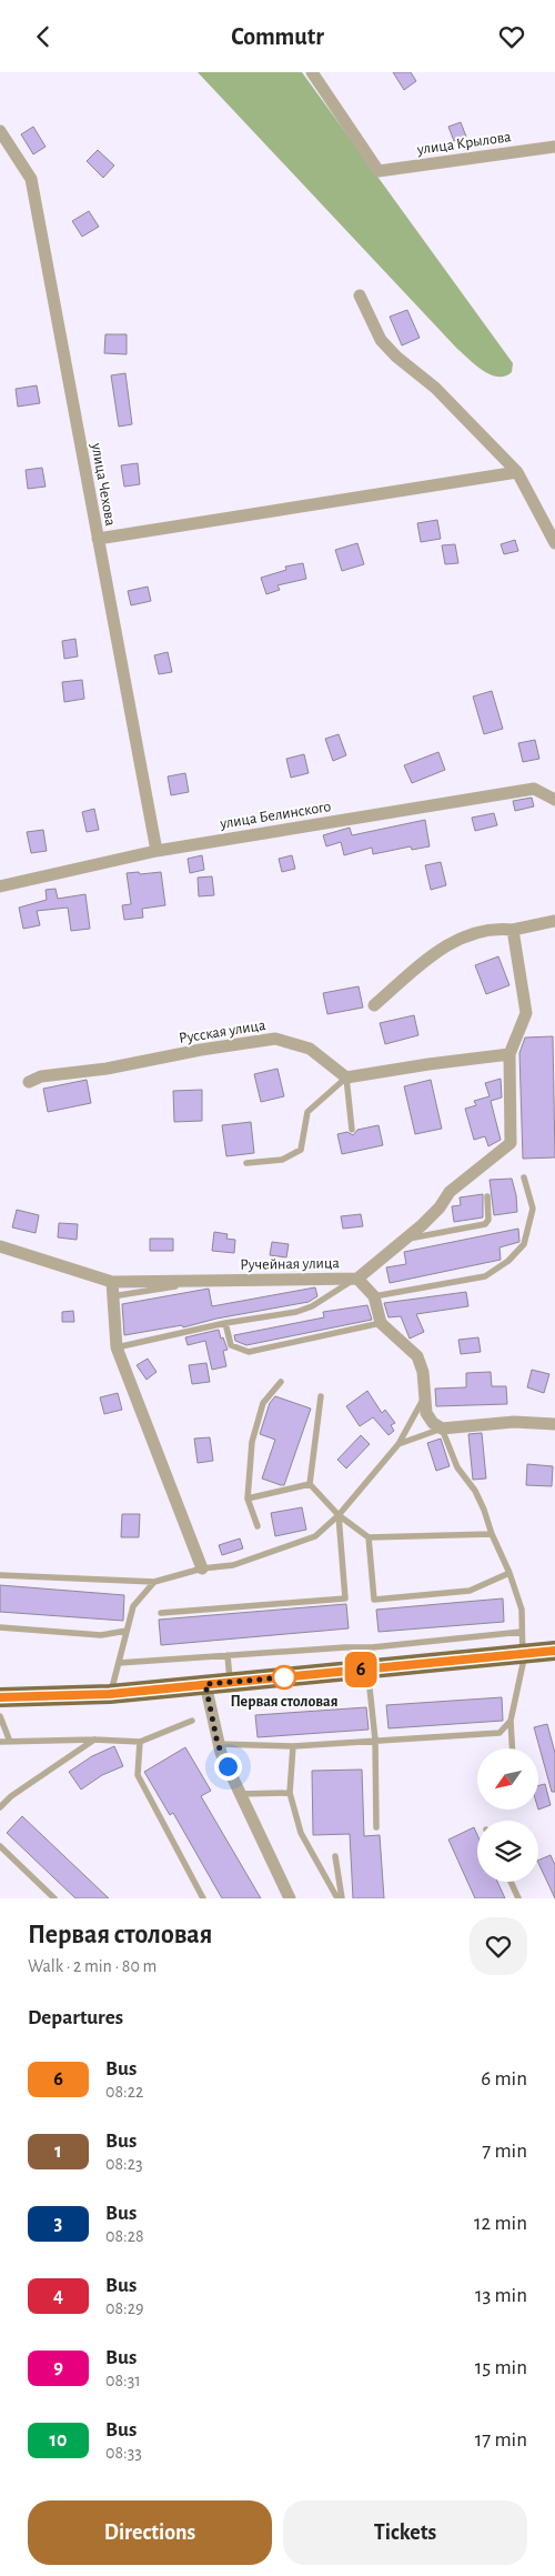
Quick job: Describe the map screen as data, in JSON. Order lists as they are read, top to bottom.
{
  "streets": {
    "street": [
      "улица Крылова",
      "улица Чехова",
      "улица Белинского",
      "Русская улица",
      "Ручейная улица"
    ]
  },
  "crossings": [
    ["улица Чехова", "улица Белинского"]
  ],
  "places": ["Первая столовая"],
  "lines": ["bus line 6"],
  "north": "bottom left",
  "page": {
    "header": "Commutr",
    "on_map": "6",
    "heading": [
      ["Первая столовая", "Walk · 2 min · 80 m"],
      "Departures"
    ],
    "list": [
      {
        "mark": "6",
        "name": "Bus",
        "note": "08:22",
        "value": "6 min"
      },
      {
        "mark": "1",
        "name": "Bus",
        "note": "08:23",
        "value": "7 min"
      },
      {
        "mark": "3",
        "name": "Bus",
        "note": "08:28",
        "value": "12 min"
      },
      {
        "mark": "4",
        "name": "Bus",
        "note": "08:29",
        "value": "13 min"
      },
      {
        "mark": "9",
        "name": "Bus",
        "note": "08:31",
        "value": "15 min"
      },
      {
        "mark": "10",
        "name": "Bus",
        "note": "08:33",
        "value": "17 min"
      }
    ],
    "buttons": ["Directions", "Tickets"]
  }
}
